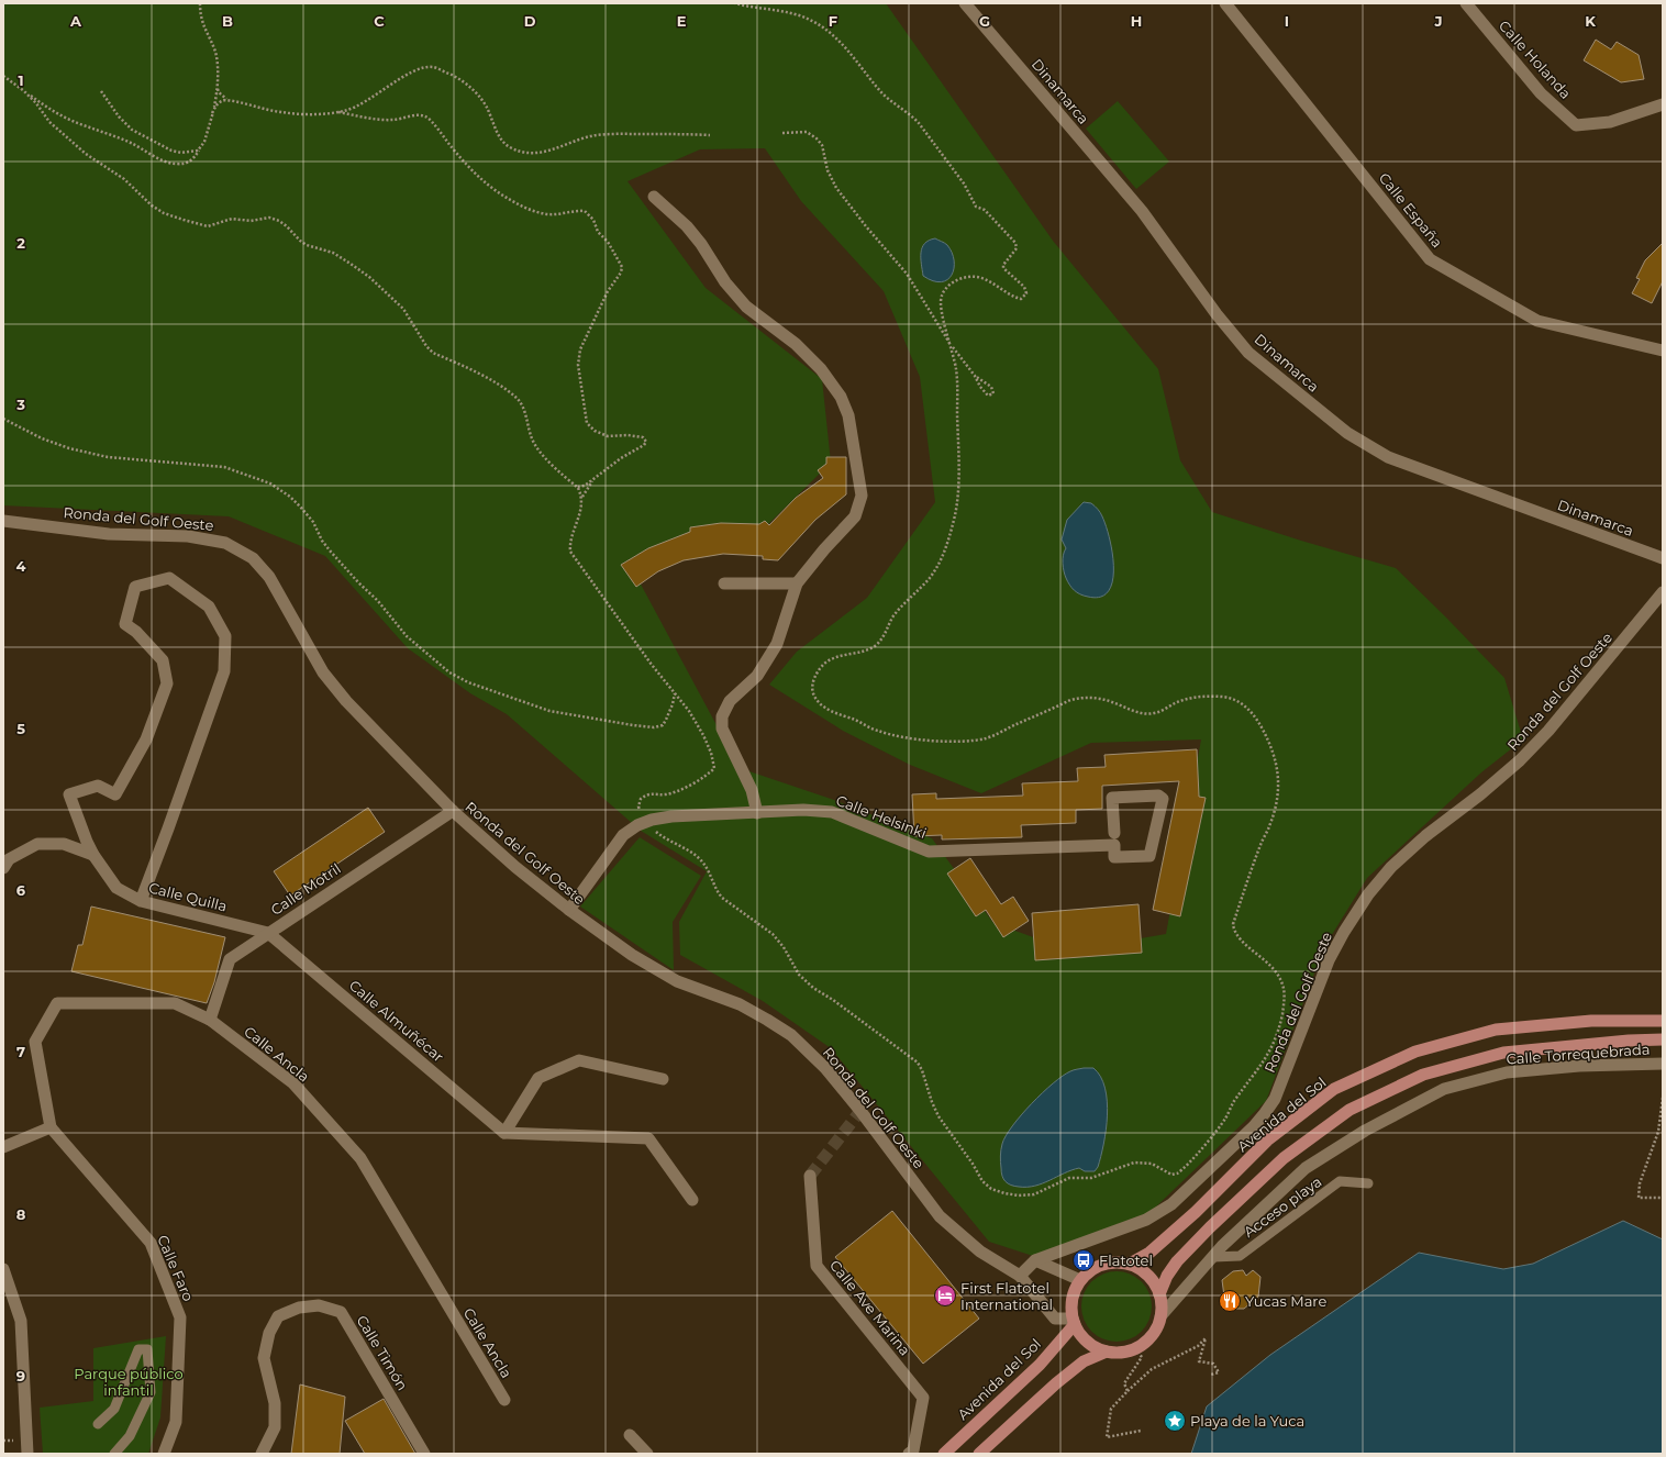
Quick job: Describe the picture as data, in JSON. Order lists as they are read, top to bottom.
{
  "streets": {
    "main road": ["Avenida del Sol"],
    "street": [
      "Calle Holanda",
      "Dinamarca",
      "Calle España",
      "Ronda del Golf Oeste",
      "Calle Helsinki",
      "Calle Motril",
      "Calle Quilla",
      "Calle Almuñécar",
      "Calle Ancla",
      "Calle Torrequebrada",
      "Acceso playa",
      "Calle Faro",
      "Calle Ave Marina",
      "Calle Timón"
    ]
  },
  "crossings": [
    ["Ronda del Golf Oeste", "Calle Helsinki"],
    ["Ronda del Golf Oeste", "Calle Motril"],
    ["Ronda del Golf Oeste", "Calle Torrequebrada"],
    ["Ronda del Golf Oeste", "Avenida del Sol"],
    ["Calle Motril", "Calle Quilla"],
    ["Calle Motril", "Calle Almuñécar"],
    ["Calle Motril", "Calle Ancla"],
    ["Calle Quilla", "Calle Almuñécar"],
    ["Calle Ancla", "Calle Faro"],
    ["Calle Torrequebrada", "Avenida del Sol"],
    ["Calle Torrequebrada", "Acceso playa"]
  ],
  "parks": ["Parque público infantil"],
  "places": {
    "bus stop": ["Flatotel"],
    "hotel": ["First Flatotel International"],
    "restaurant": ["Yucas Mare"],
    "place": ["Playa de la Yuca"]
  },
  "grid": {
    "columns": [
      "A",
      "B",
      "C",
      "D",
      "E",
      "F",
      "G",
      "H",
      "I",
      "J",
      "K"
    ],
    "rows": [
      "1",
      "2",
      "3",
      "4",
      "5",
      "6",
      "7",
      "8",
      "9"
    ]
  }
}
